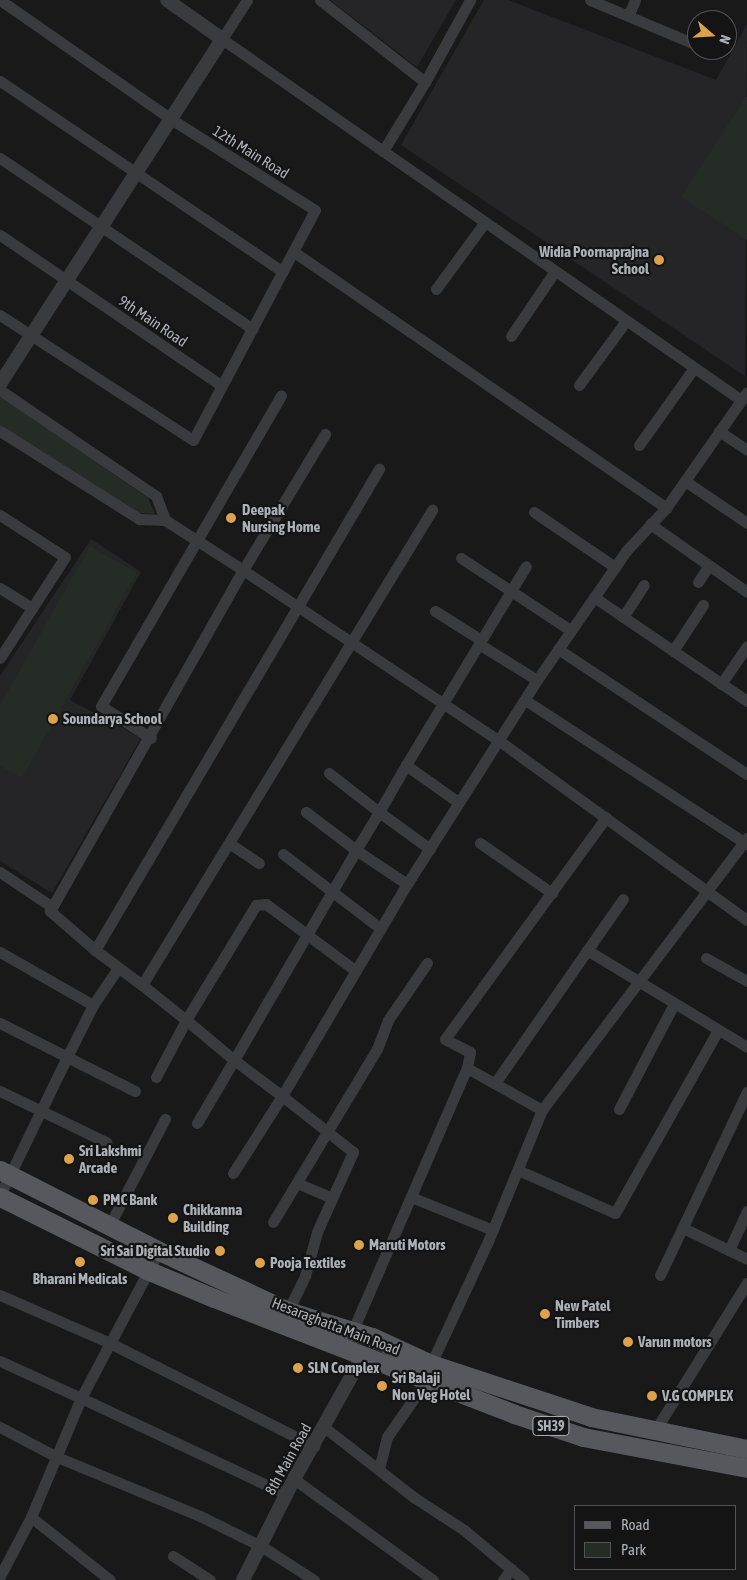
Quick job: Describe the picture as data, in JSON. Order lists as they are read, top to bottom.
{
  "streets": {
    "main road": ["Hesaraghatta Main Road", "SH39"],
    "street": ["12th Main Road", "9th Main Road", "8th Main Road"]
  },
  "crossings": [
    ["Hesaraghatta Main Road", "8th Main Road"]
  ],
  "places": [
    "Widia Poornaprajna School",
    "Deepak Nursing Home",
    "Soundarya School",
    "Sri Lakshmi Arcade",
    "PMC Bank",
    "Chikkanna Building",
    "Maruti Motors",
    "Sri Sai Digital Studio",
    "Bharani Medicals",
    "Pooja Textiles",
    "New Patel Timbers",
    "Varun motors",
    "SLN Complex",
    "Sri Balaji Non Veg Hotel",
    "V.G COMPLEX"
  ],
  "legend": ["Road", "Park"],
  "north": "right"
}
